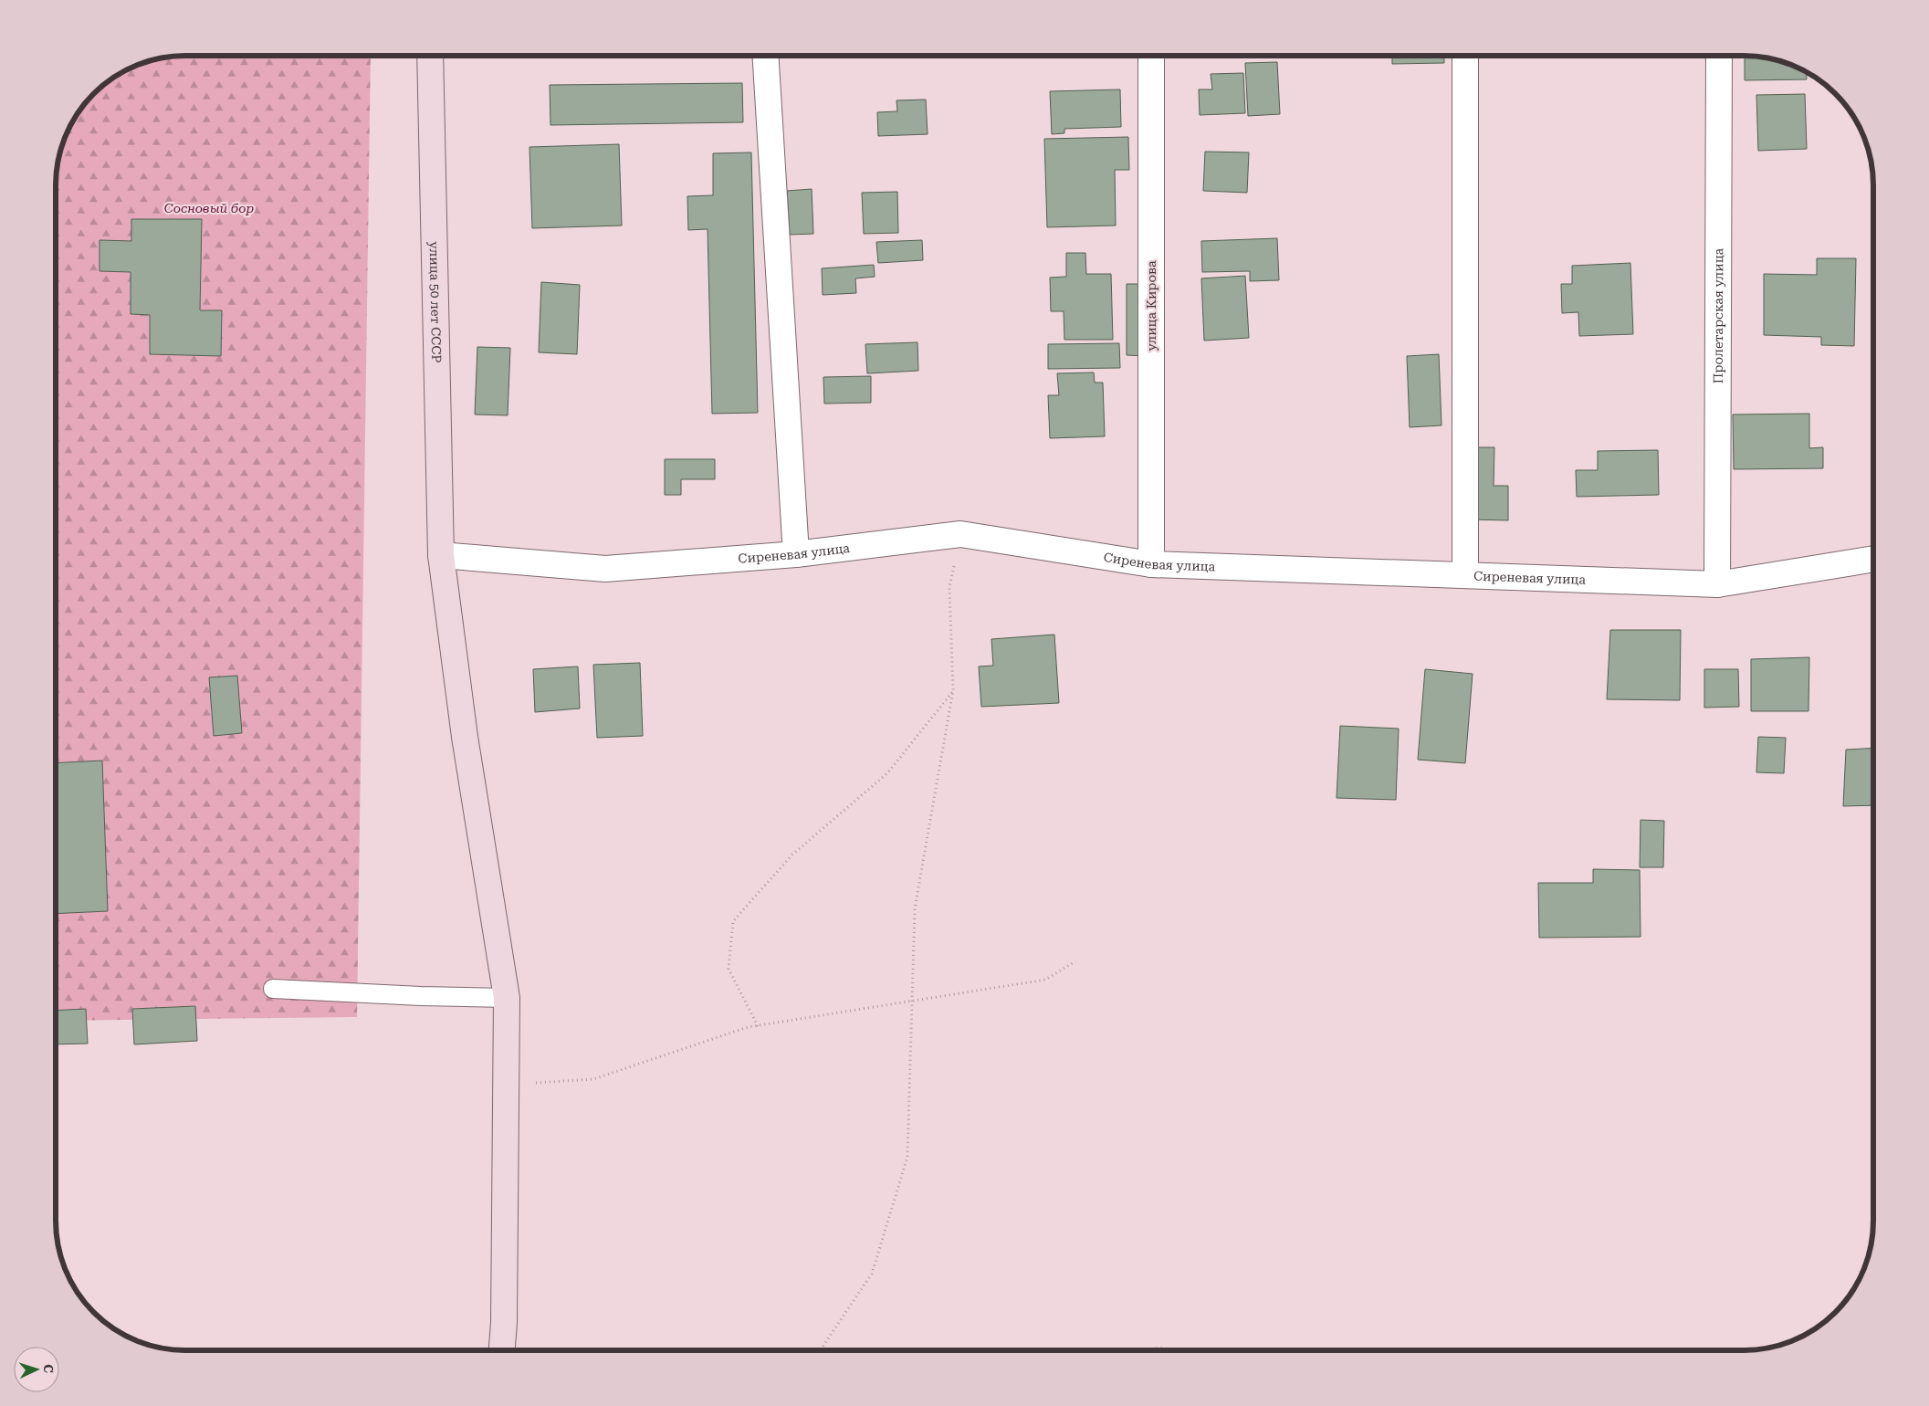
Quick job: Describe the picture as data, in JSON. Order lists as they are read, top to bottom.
{
  "streets": {
    "street": [
      "улица 50 лет СССР",
      "улица Кирова",
      "Пролетарская улица",
      "Сиреневая улица"
    ]
  },
  "crossings": [
    ["улица 50 лет СССР", "Сиреневая улица"],
    ["улица Кирова", "Сиреневая улица"],
    ["Пролетарская улица", "Сиреневая улица"]
  ],
  "parks": ["Сосновый бор"],
  "north": "right"
}
